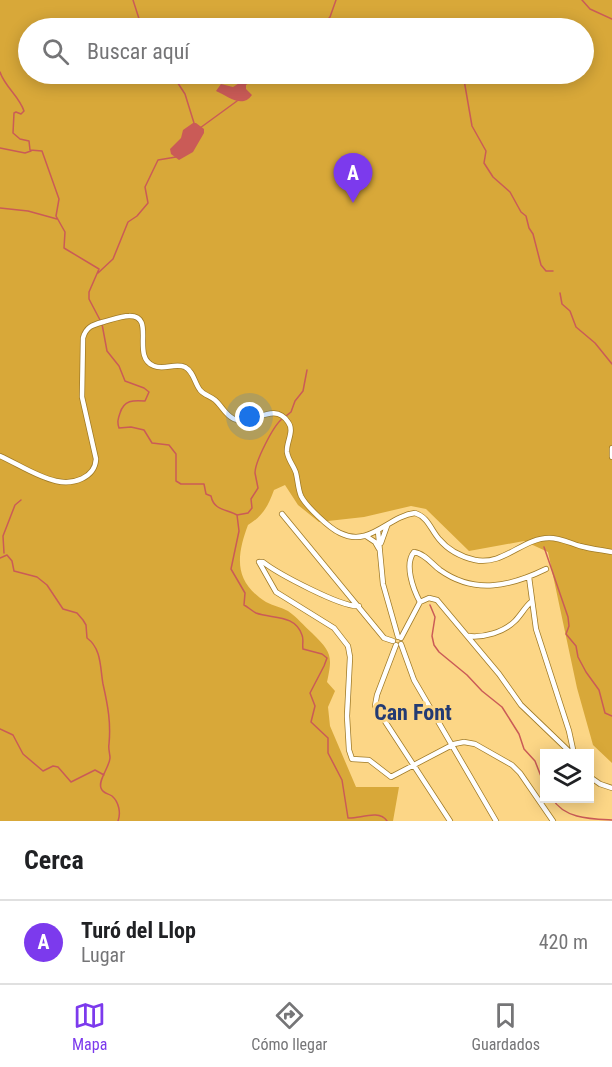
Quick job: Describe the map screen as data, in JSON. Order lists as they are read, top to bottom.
{
  "districts": ["Can Font"],
  "page": {
    "search": "Buscar aquí",
    "pins": "A",
    "heading": "Cerca",
    "list": [
      {
        "mark": "A",
        "name": "Turó del Llop",
        "note": "Lugar",
        "value": "420 m"
      }
    ],
    "nav": ["Mapa", "Cómo llegar", "Guardados"]
  }
}
